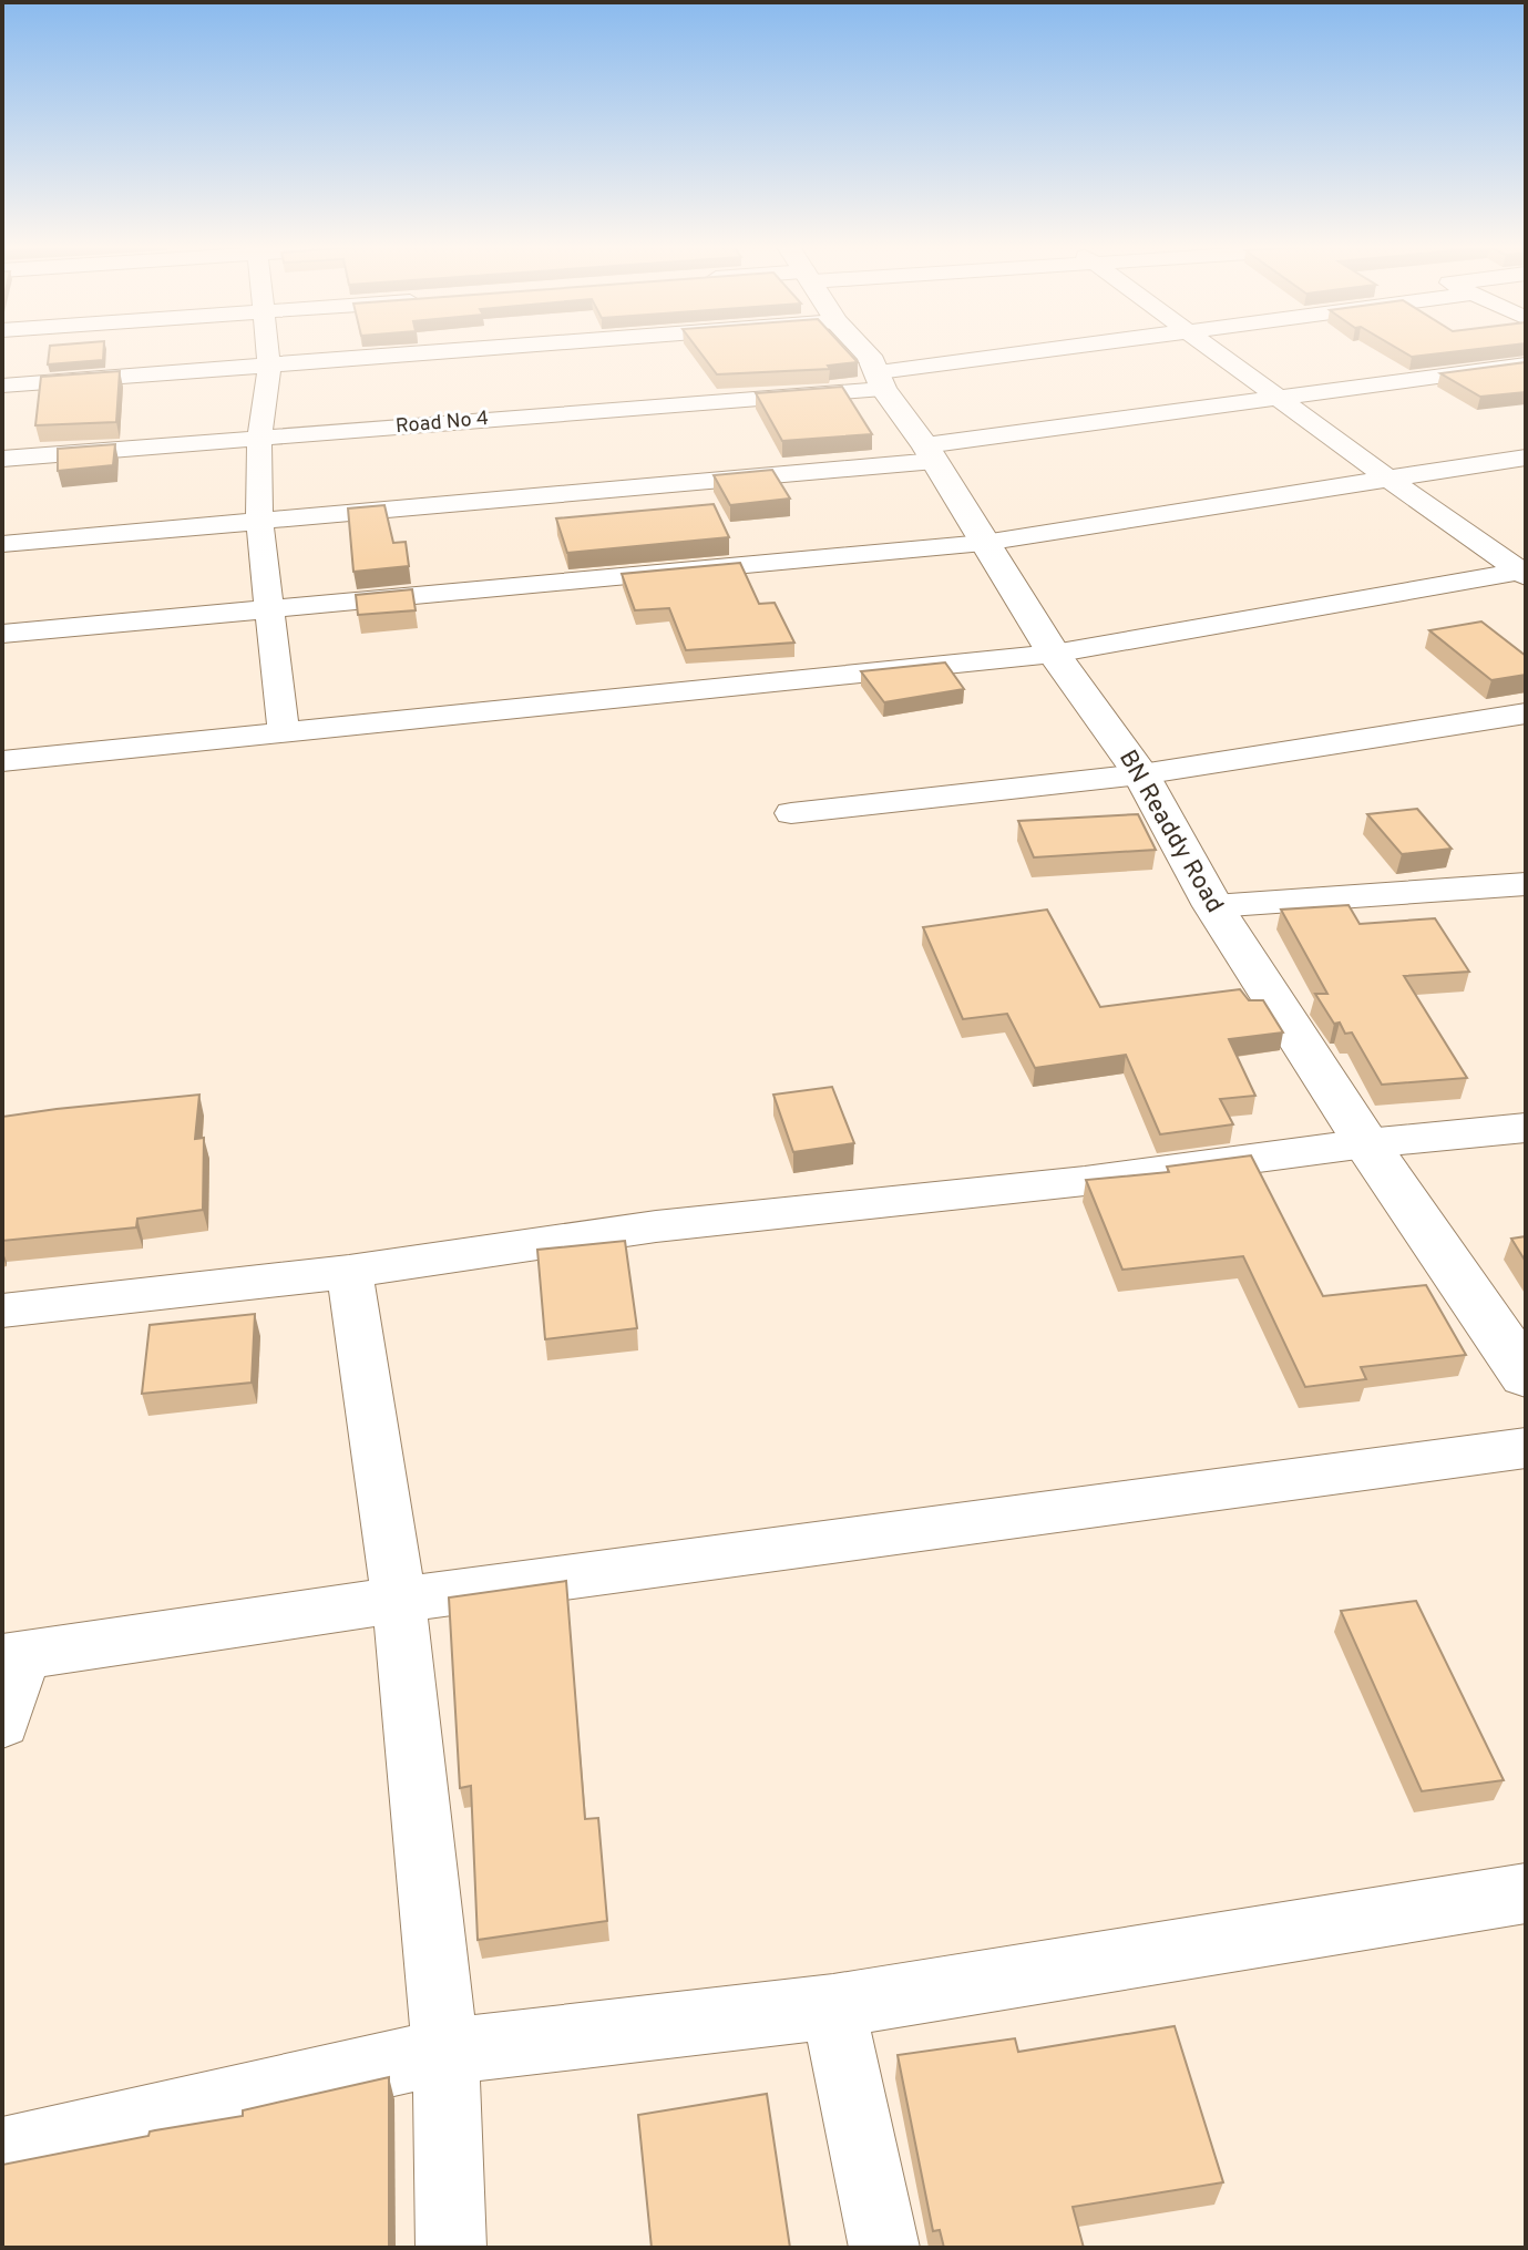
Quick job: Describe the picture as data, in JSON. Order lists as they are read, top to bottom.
{
  "streets": {
    "street": ["Road No 4", "BN Readdy Road"]
  },
  "crossings": [
    ["Road No 4", "BN Readdy Road"]
  ]
}
